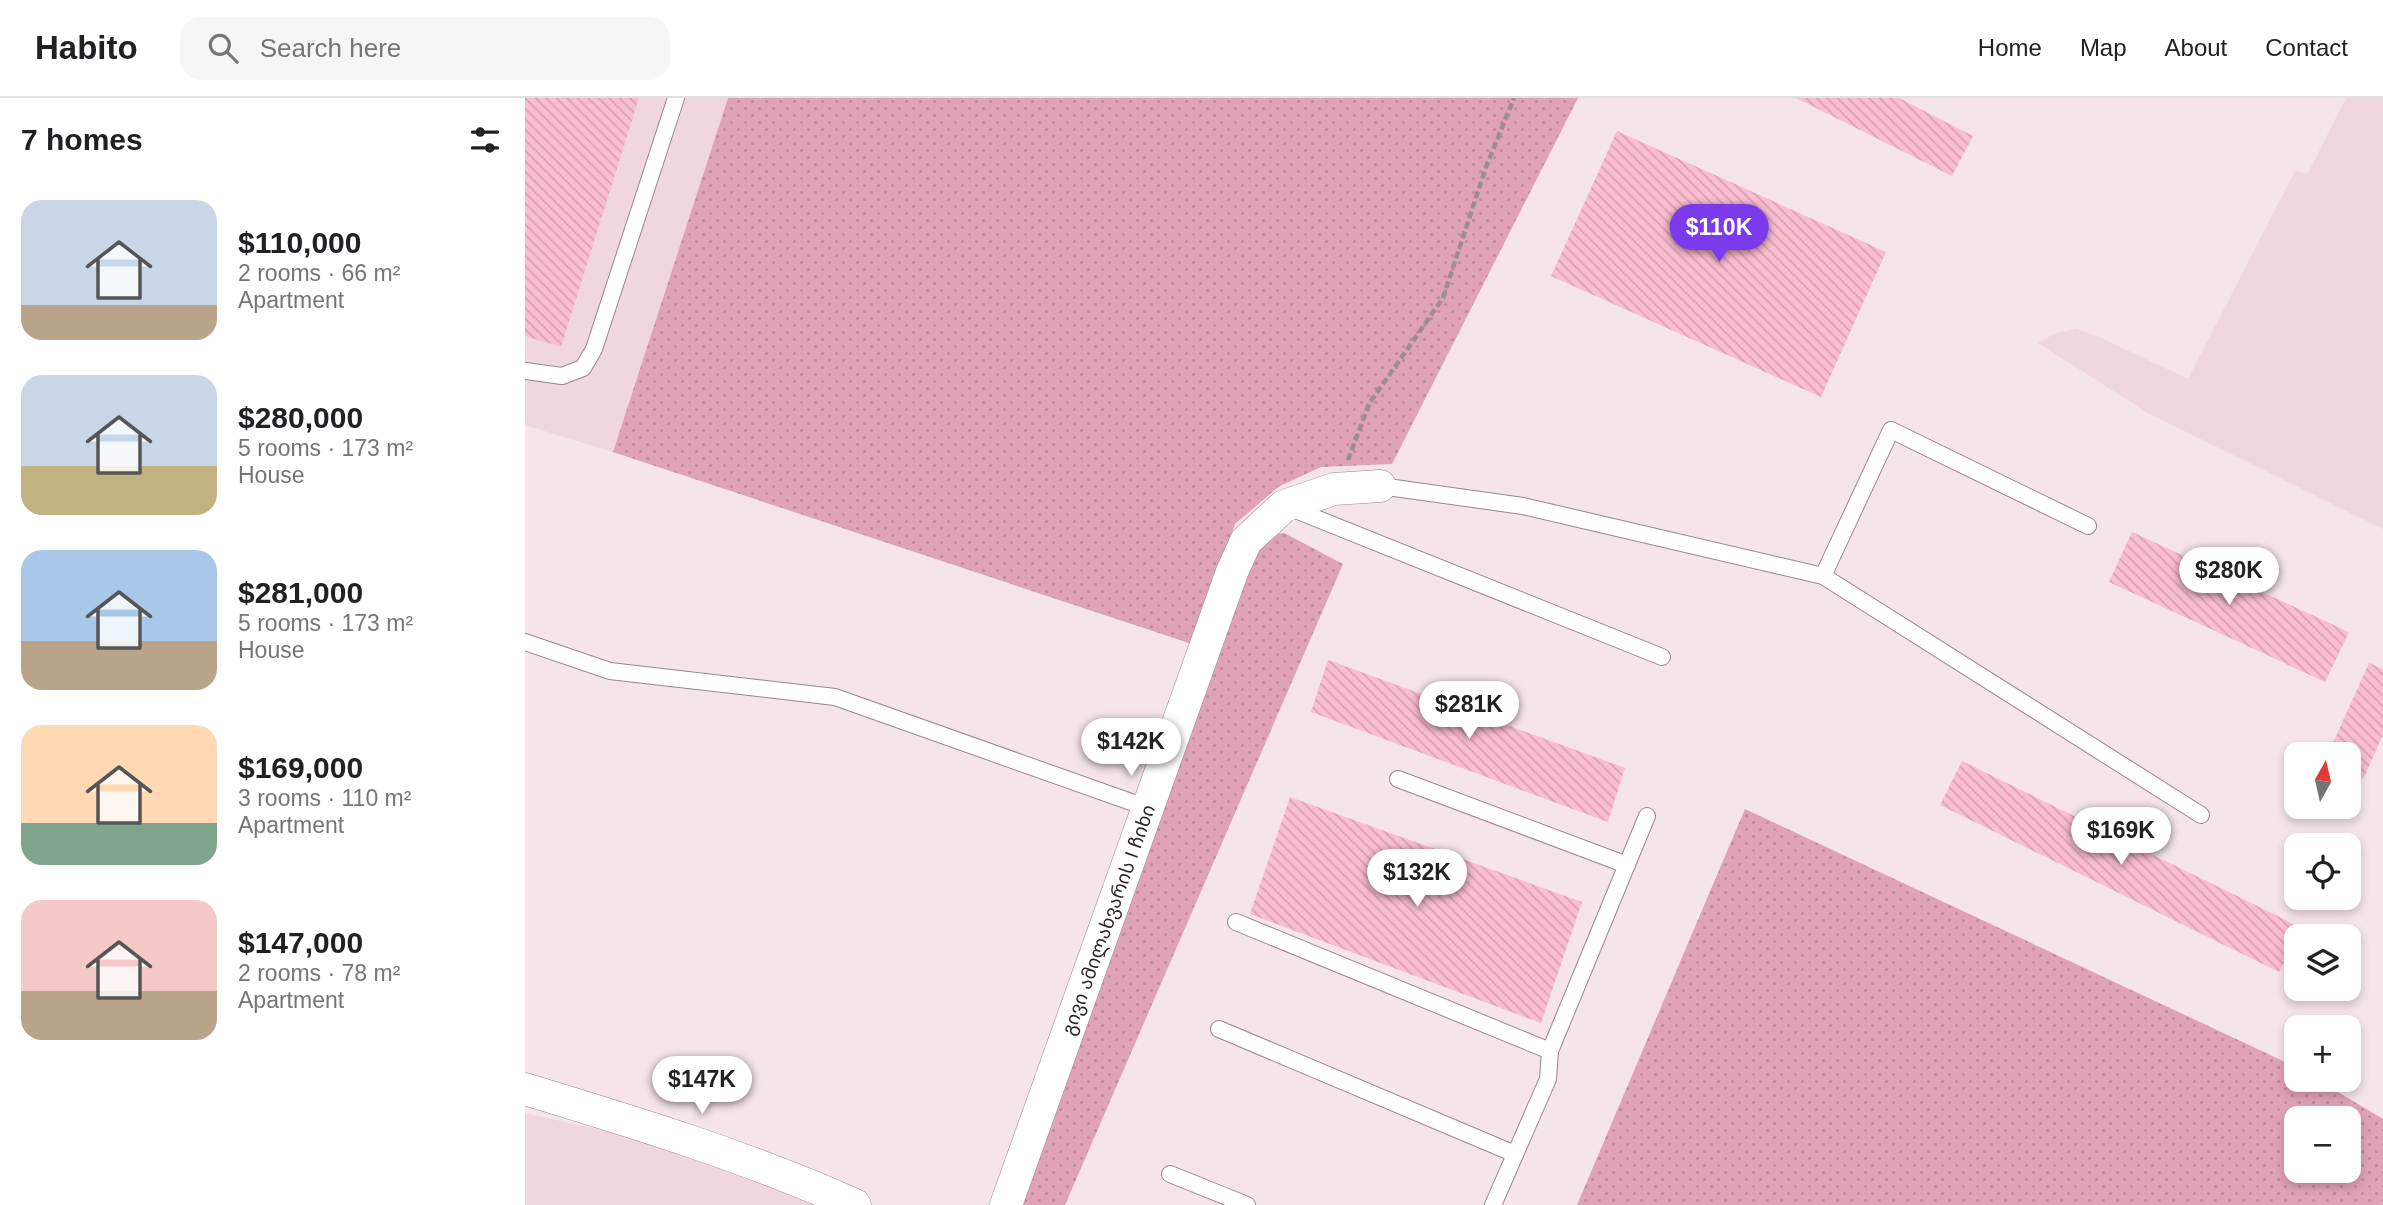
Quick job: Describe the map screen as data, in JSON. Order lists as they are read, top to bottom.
{
  "streets": {
    "street": ["გივი ამილახვარის I ჩიხი"]
  },
  "north": "top",
  "page": {
    "header": "Habito",
    "search": "Search here",
    "nav": [
      "Home",
      "Map",
      "About",
      "Contact"
    ],
    "heading": "7 homes",
    "list": [
      {
        "name": "$110,000",
        "note": "2 rooms · 66 m² · Apartment"
      },
      {
        "name": "$280,000",
        "note": "5 rooms · 173 m² · House"
      },
      {
        "name": "$281,000",
        "note": "5 rooms · 173 m² · House"
      },
      {
        "name": "$169,000",
        "note": "3 rooms · 110 m² · Apartment"
      },
      {
        "name": "$147,000",
        "note": "2 rooms · 78 m² · Apartment"
      }
    ],
    "price": [
      "$110K",
      "$280K",
      "$281K",
      "$142K",
      "$169K",
      "$132K",
      "$147K"
    ],
    "map_buttons": ["+", "−"]
  }
}
